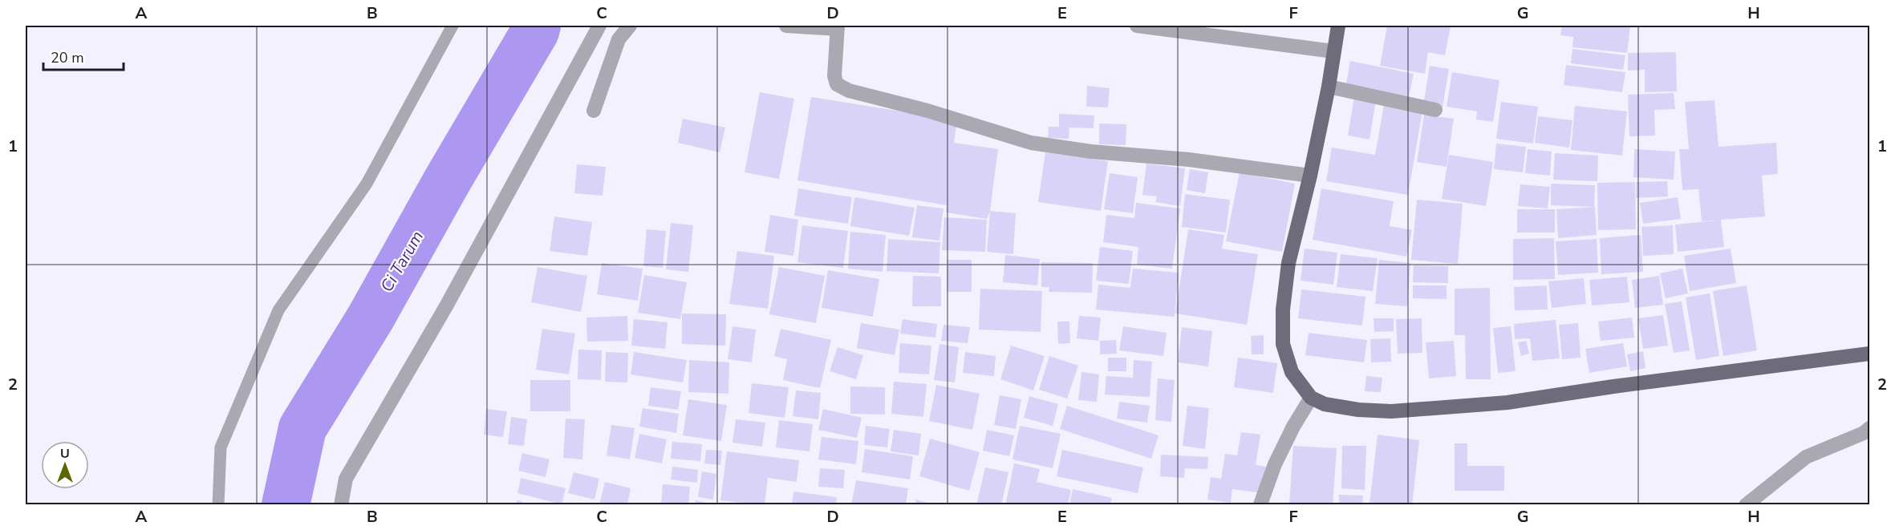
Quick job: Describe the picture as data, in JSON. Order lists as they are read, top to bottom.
{
  "water": ["Ci Tarum"],
  "scale_bar": "20 m",
  "north": "top",
  "grid": {
    "columns": [
      "A",
      "B",
      "C",
      "D",
      "E",
      "F",
      "G",
      "H"
    ],
    "rows": ["1", "2"]
  }
}
